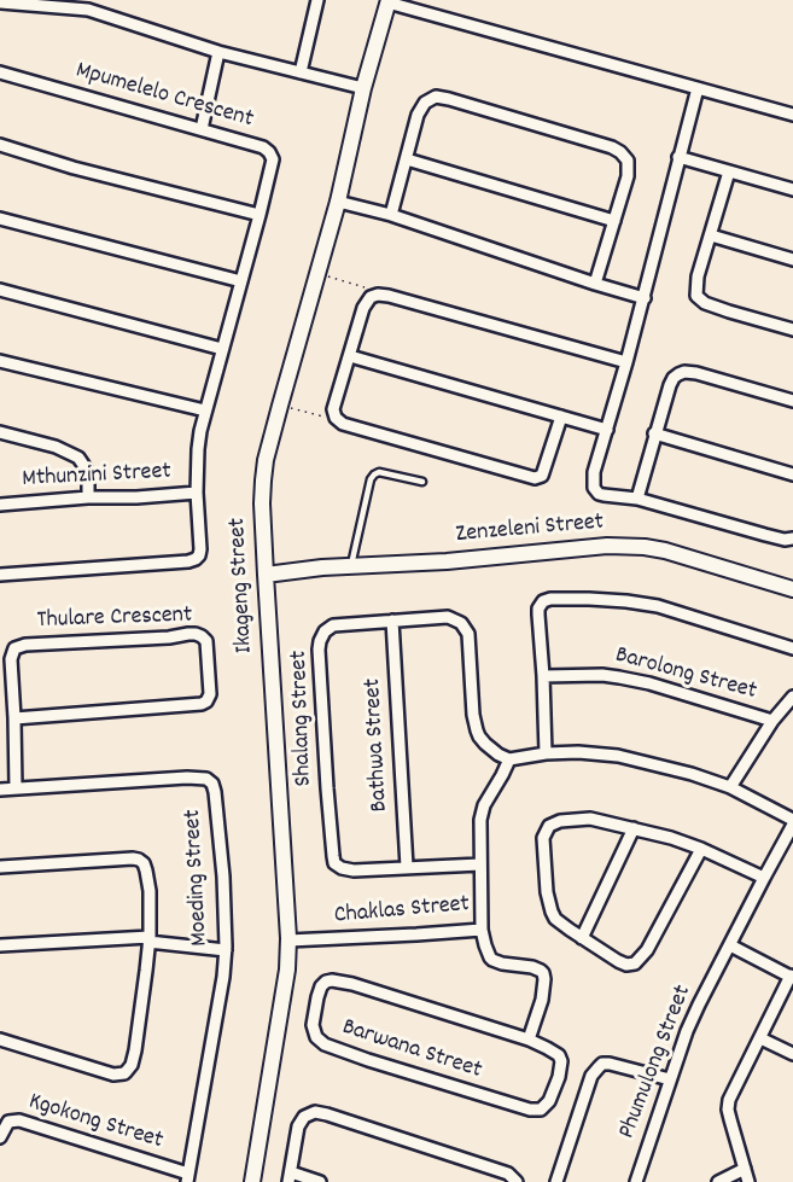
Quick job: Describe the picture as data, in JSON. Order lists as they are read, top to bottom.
{
  "streets": {
    "street": [
      "Mpumelelo Crescent",
      "Mthunzini Street",
      "Zenzeleni Street",
      "Ikageng Street",
      "Thulare Crescent",
      "Barolong Street",
      "Shalang Street",
      "Bathwa Street",
      "Moeding Street",
      "Chaklas Street",
      "Barwana Street",
      "Phumulong Street",
      "Kgokong Street"
    ]
  },
  "crossings": [
    ["Mpumelelo Crescent", "Mthunzini Street"],
    ["Zenzeleni Street", "Ikageng Street"],
    ["Ikageng Street", "Chaklas Street"],
    ["Thulare Crescent", "Moeding Street"],
    ["Shalang Street", "Bathwa Street"],
    ["Shalang Street", "Chaklas Street"],
    ["Moeding Street", "Kgokong Street"]
  ]
}
